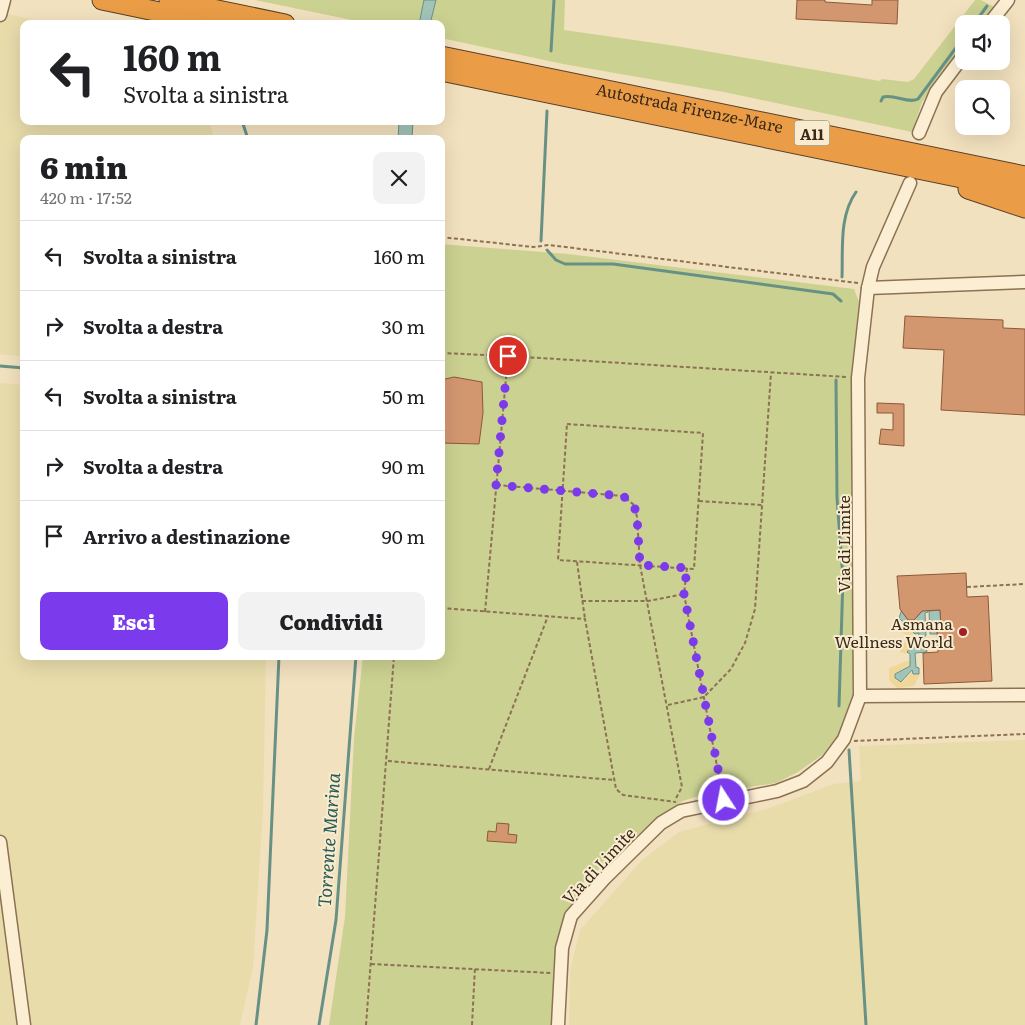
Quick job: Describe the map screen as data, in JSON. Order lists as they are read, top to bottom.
{
  "streets": {
    "highway": ["Autostrada Firenze-Mare", "A11"],
    "street": ["Via di Limite"]
  },
  "water": ["Torrente Marina"],
  "places": ["Asmana Wellness World"],
  "page": {
    "turn": ["160 m", "Svolta a sinistra"],
    "heading": ["6 min", "420 m · 17:52"],
    "list": [
      {
        "name": "Svolta a sinistra",
        "value": "160 m"
      },
      {
        "name": "Svolta a destra",
        "value": "30 m"
      },
      {
        "name": "Svolta a sinistra",
        "value": "50 m"
      },
      {
        "name": "Svolta a destra",
        "value": "90 m"
      },
      {
        "name": "Arrivo a destinazione",
        "value": "90 m"
      }
    ],
    "buttons": ["Esci", "Condividi"]
  }
}
